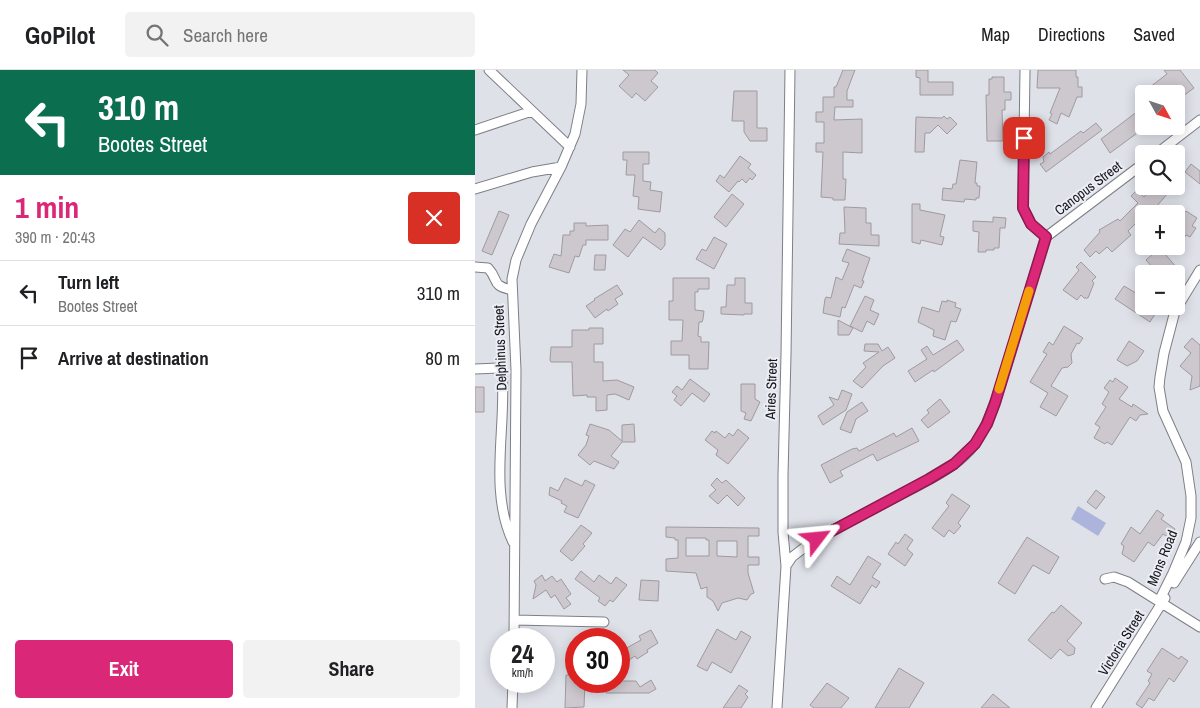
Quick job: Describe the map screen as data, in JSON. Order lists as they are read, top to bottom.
{
  "streets": {
    "street": [
      "Canopus Street",
      "Delphinus Street",
      "Aries Street",
      "Mons Road",
      "Victoria Street"
    ]
  },
  "crossings": [
    ["Mons Road", "Victoria Street"]
  ],
  "north": "bottom right",
  "page": {
    "header": "GoPilot",
    "search": "Search here",
    "nav": ["Map", "Directions", "Saved"],
    "turn": ["310 m", "Bootes Street"],
    "map_buttons": ["+", "−"],
    "heading": ["1 min", "390 m · 20:43"],
    "list": [
      {
        "name": "Turn left",
        "note": "Bootes Street",
        "value": "310 m"
      },
      {
        "name": "Arrive at destination",
        "value": "80 m"
      }
    ],
    "speed": "24 km/h",
    "limit": "30",
    "buttons": ["Exit", "Share"]
  }
}
